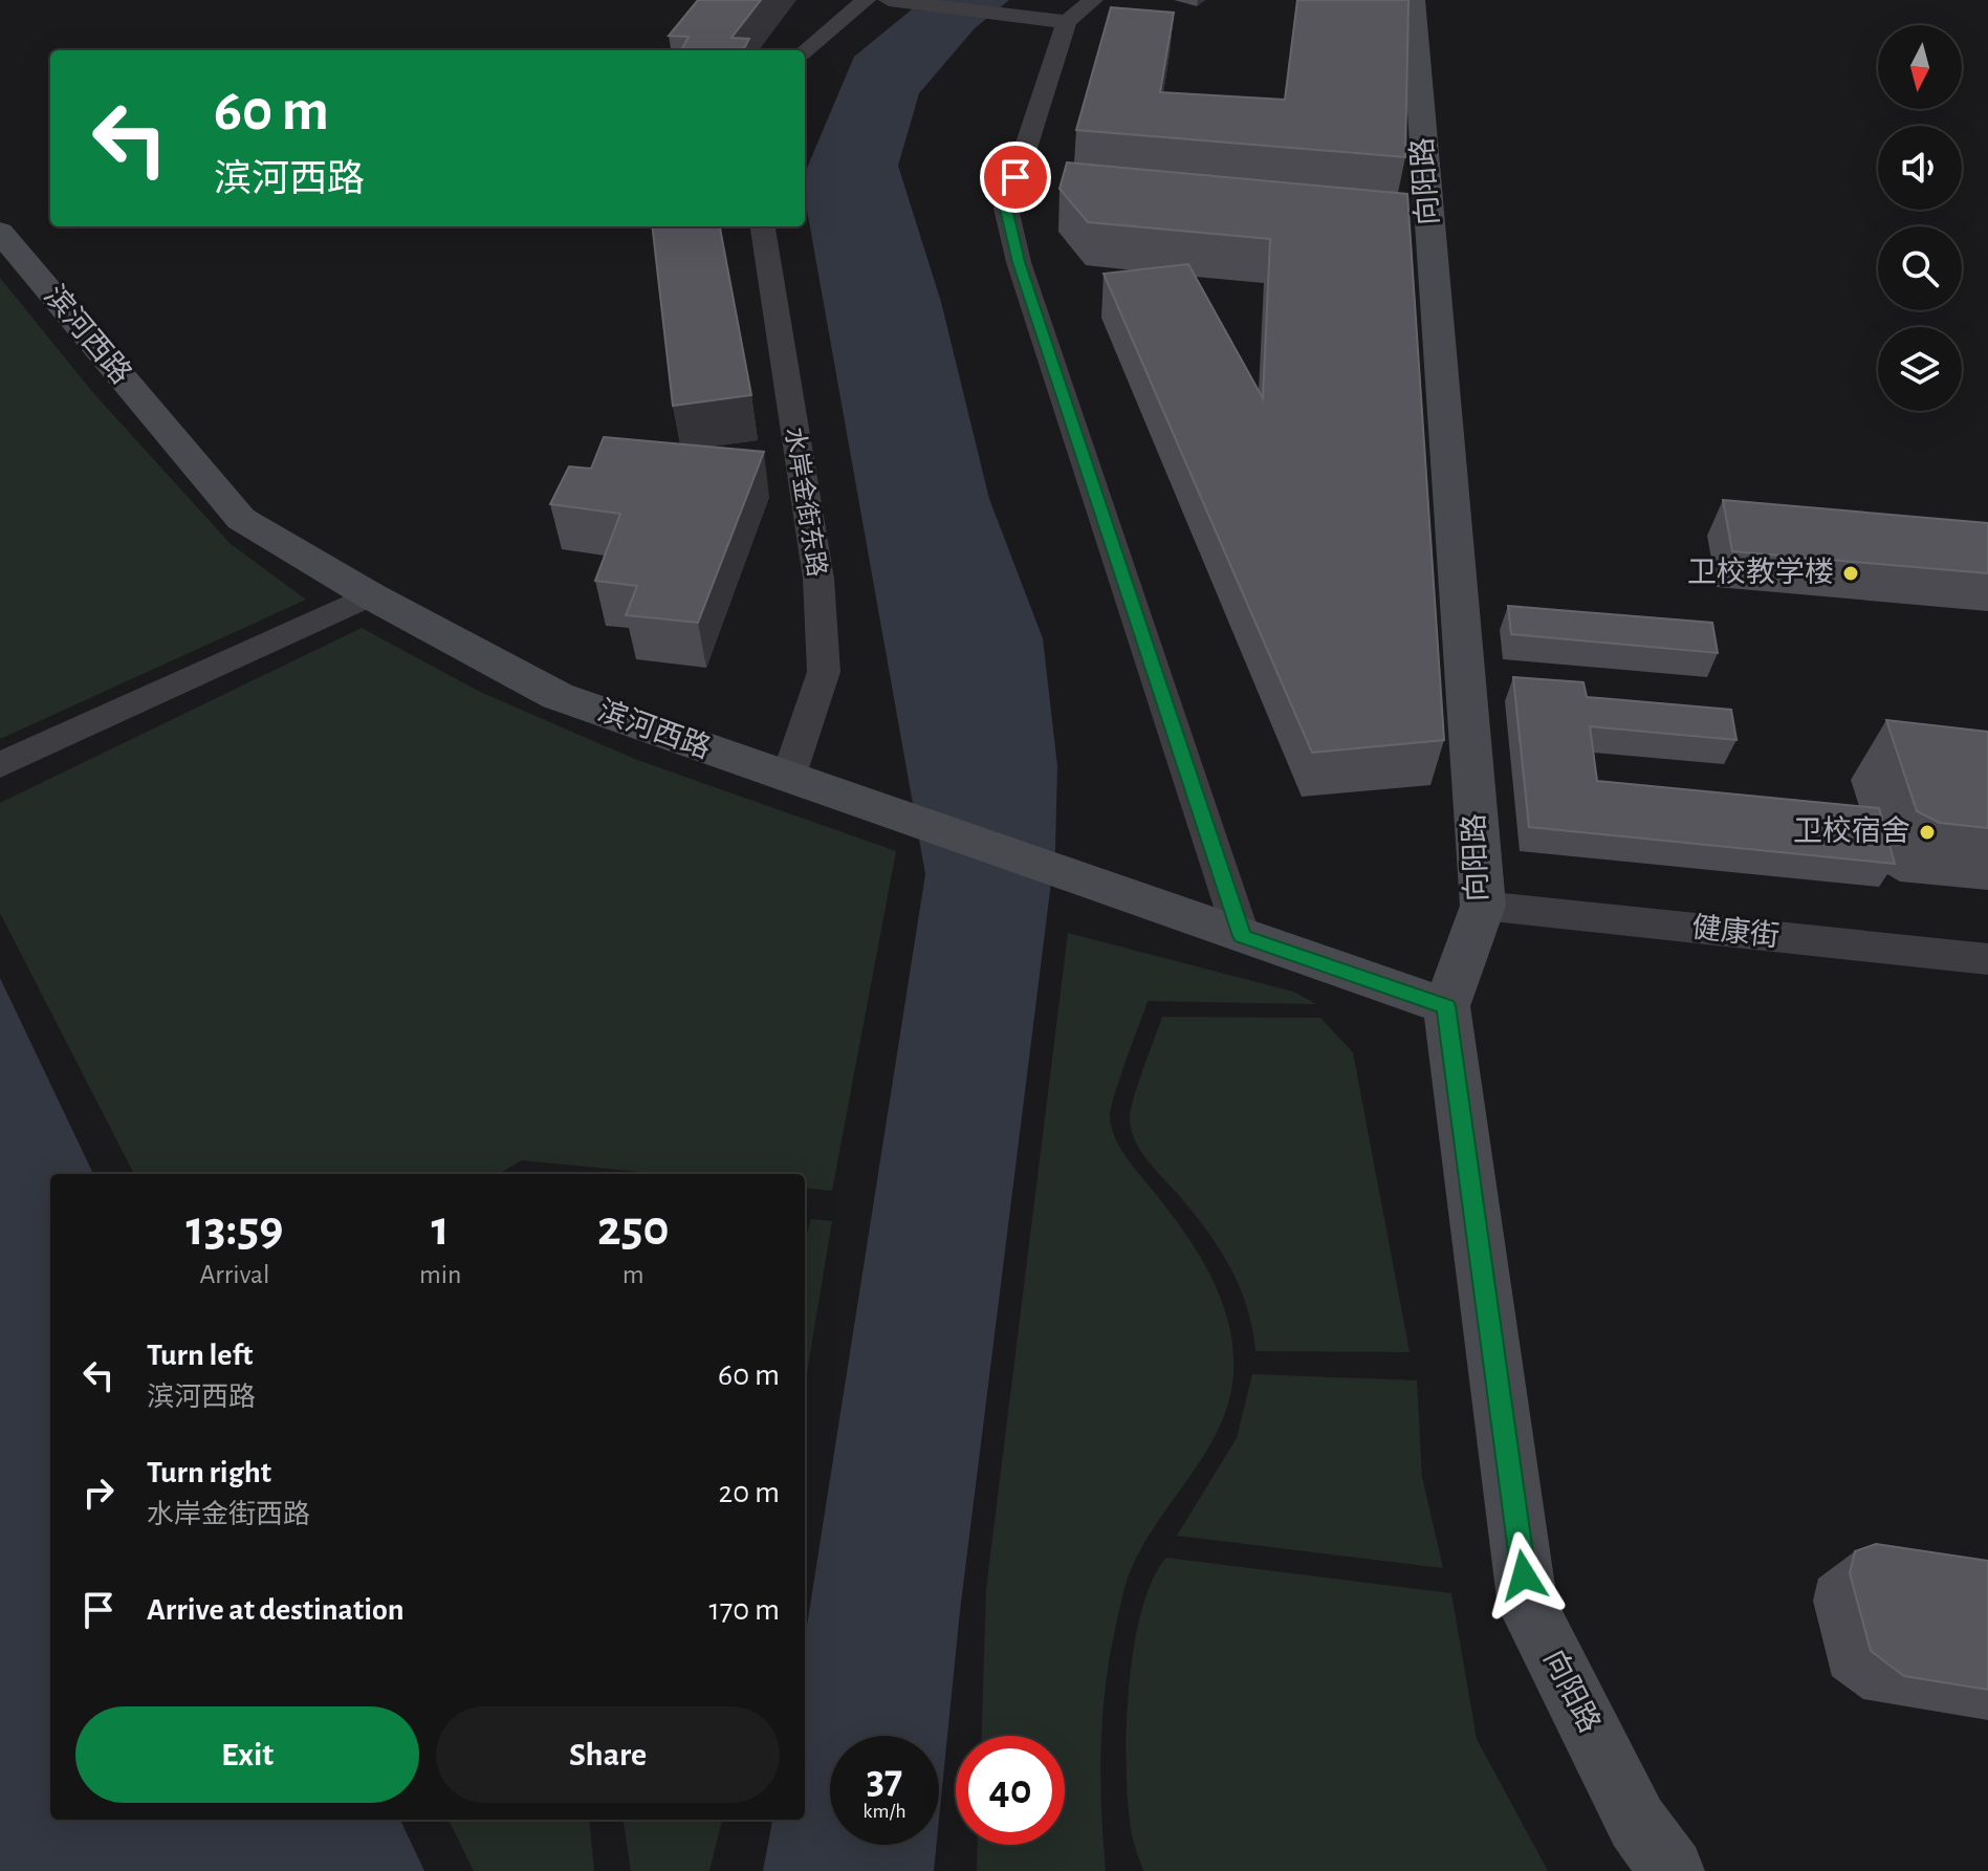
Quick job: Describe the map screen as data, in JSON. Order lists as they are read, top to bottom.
{
  "streets": {
    "street": ["向阳路", "滨河西路"],
    "lane": ["水岸金街东路", "健康街"]
  },
  "crossings": [
    ["向阳路", "滨河西路"],
    ["向阳路", "健康街"],
    ["滨河西路", "水岸金街东路"]
  ],
  "places": ["卫校教学楼", "卫校宿舍"],
  "north": "bottom",
  "page": {
    "turn": ["60 m", "滨河西路"],
    "eta": [
      "13:59",
      "Arrival",
      "1",
      "min",
      "250",
      "m"
    ],
    "list": [
      {
        "name": "Turn left",
        "note": "滨河西路",
        "value": "60 m"
      },
      {
        "name": "Turn right",
        "note": "水岸金街西路",
        "value": "20 m"
      },
      {
        "name": "Arrive at destination",
        "value": "170 m"
      }
    ],
    "buttons": ["Exit", "Share"],
    "speed": "37 km/h",
    "limit": "40"
  }
}
